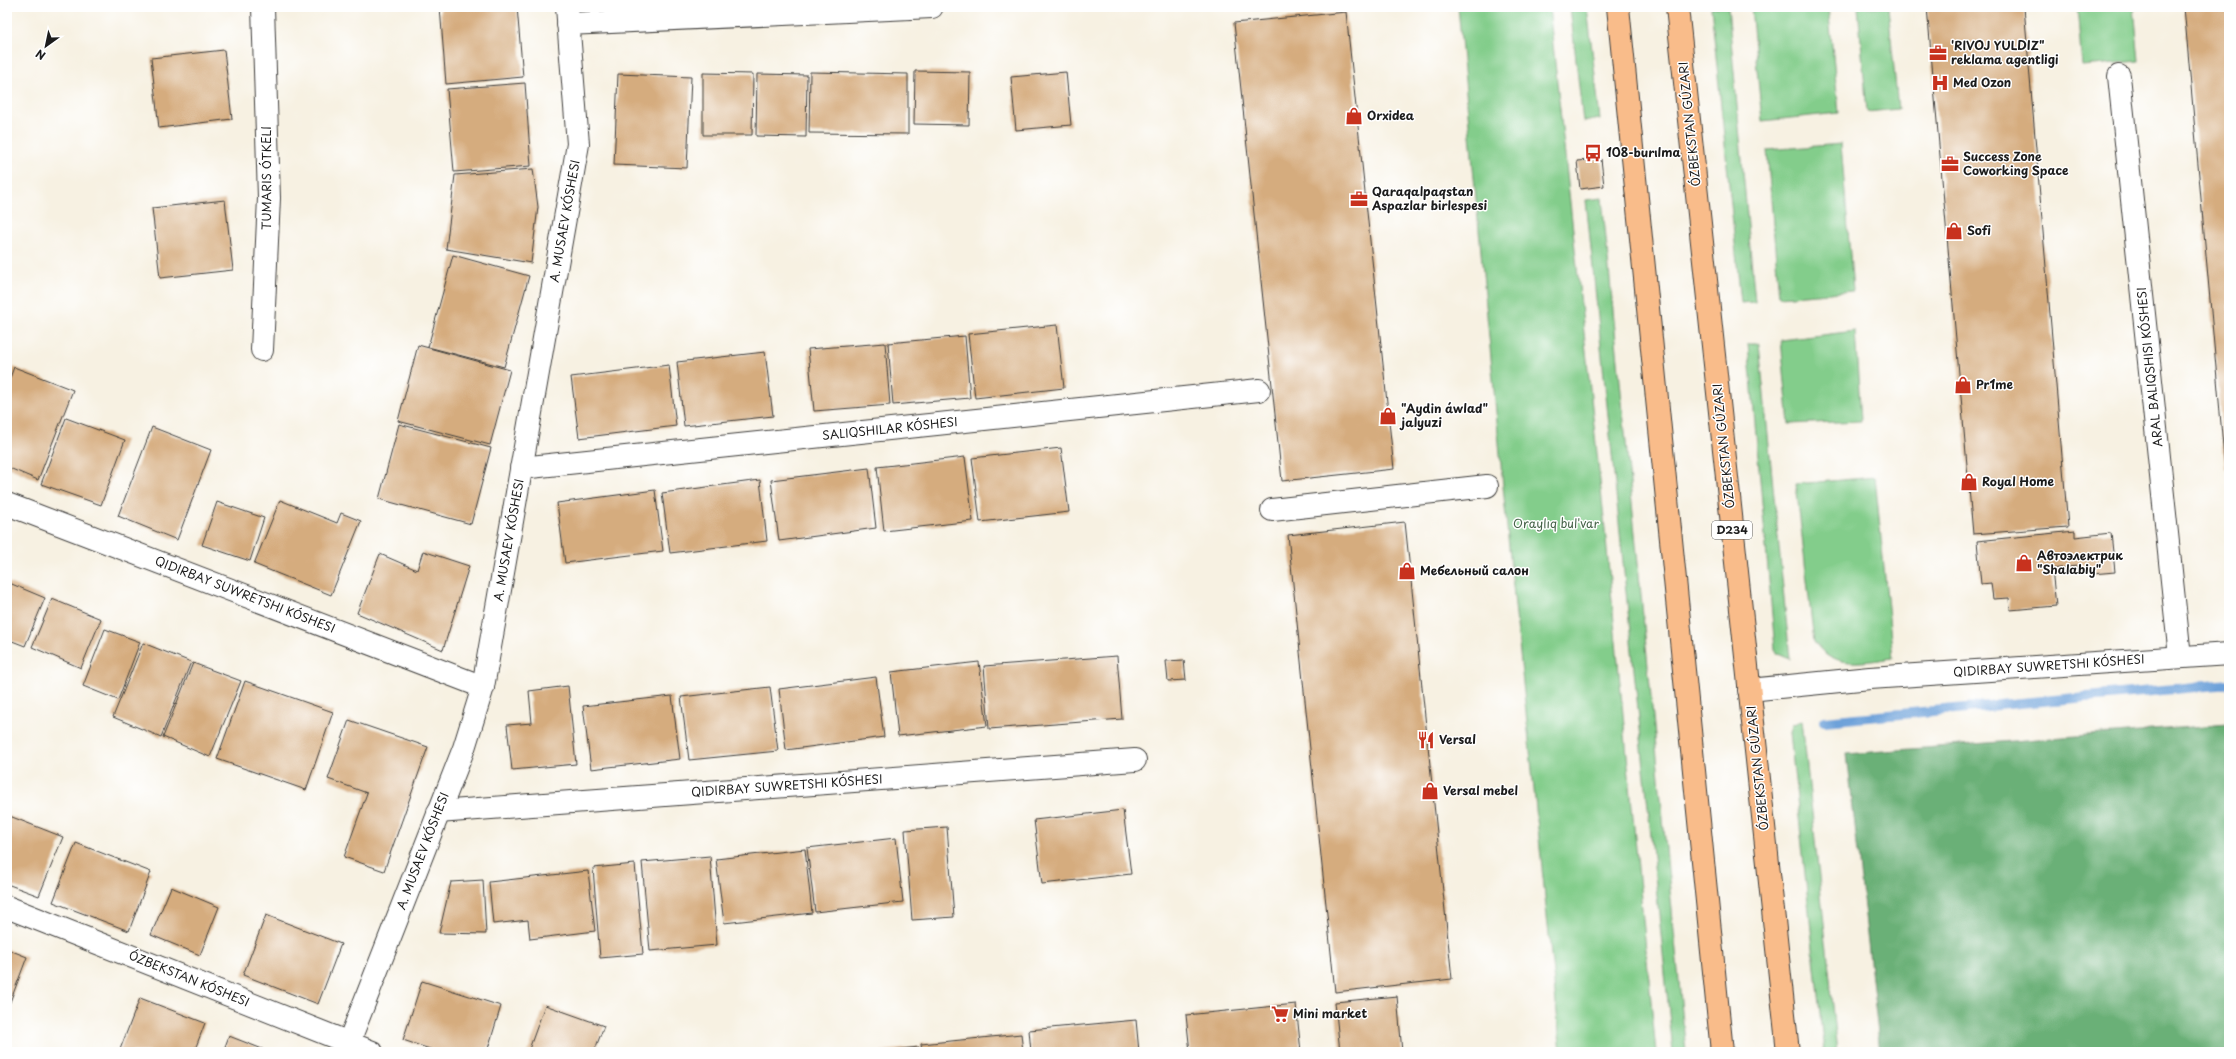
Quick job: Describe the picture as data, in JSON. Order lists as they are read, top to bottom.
{
  "streets": {
    "main road": ["D234"],
    "street": ["TUMARIS ÓTKELI", "A. MUSAEV KÓSHESI", "ÓZBEKSTAN KÓSHESI"]
  },
  "crossings": [
    ["A. MUSAEV KÓSHESI", "ÓZBEKSTAN KÓSHESI"]
  ],
  "parks": ["Oraylıq bul'var"],
  "places": {
    "office": ["'RIVOJ YULDIZ\" reklama agentligi", "Success Zone Coworking Space", "Qaraqalpaqstan Aspazlar birlespesi"],
    "hospital": ["Med Ozon"],
    "shop": [
      "Orxidea",
      "Sofi",
      "Pr1me",
      "\"Aydin áwlad\" jalyuzi",
      "Royal Home",
      "Автоэлектрик \"Shalabiy\"",
      "Мебельный салон",
      "Versal mebel"
    ],
    "bus stop": ["108-burılma"],
    "restaurant": ["Versal"],
    "supermarket": ["Mini market"]
  },
  "north": "bottom left"
}
